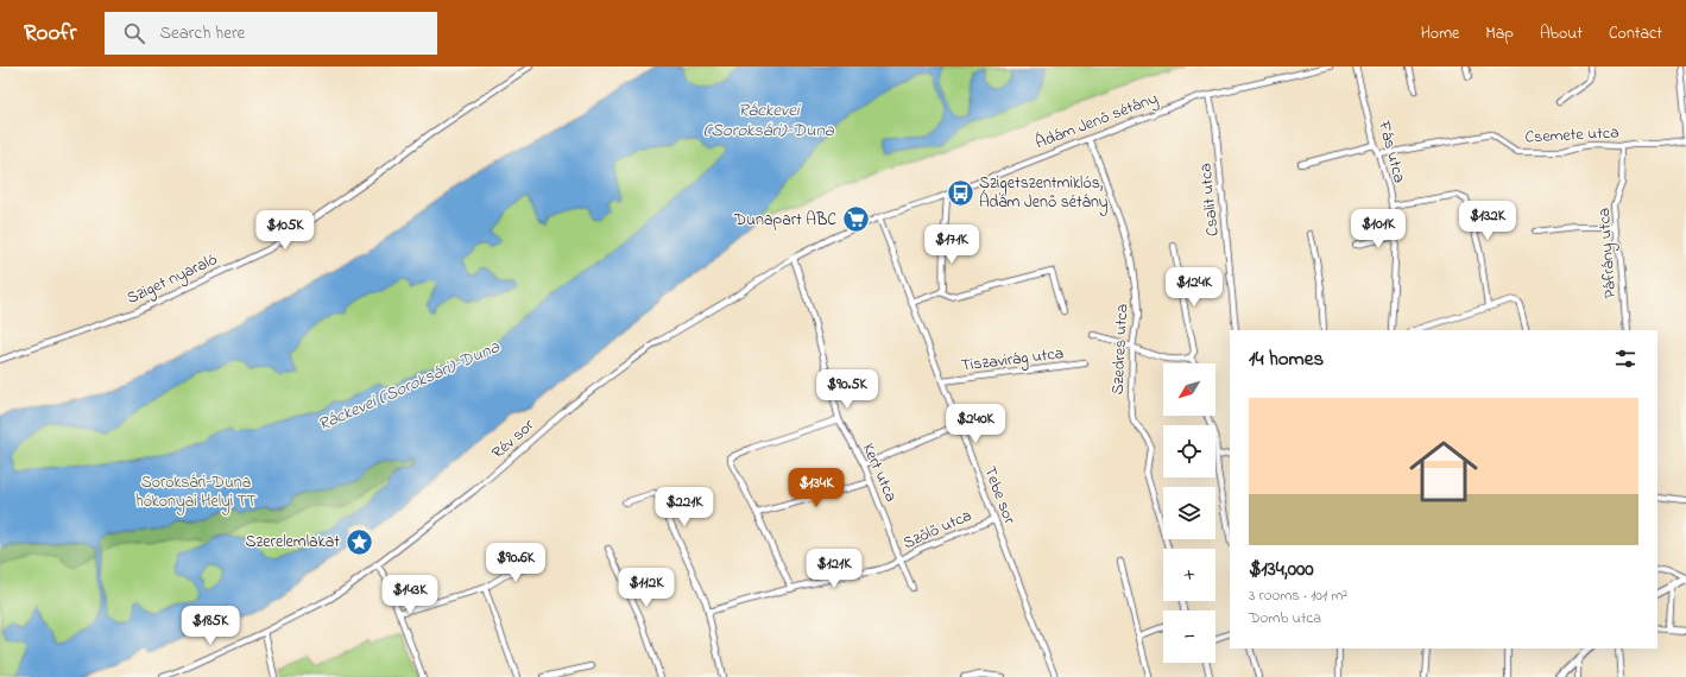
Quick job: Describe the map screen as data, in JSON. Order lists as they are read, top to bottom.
{
  "streets": {
    "street": [
      "Ádám Jenő sétány",
      "Csemete utca",
      "Fás utca",
      "Csalit utca",
      "Páfrány utca",
      "Sziget nyaraló",
      "Szedres utca",
      "Tiszavirág utca",
      "Rév sor",
      "Kert utca",
      "Tebe sor",
      "Szőlő utca"
    ]
  },
  "crossings": [
    ["Ádám Jenő sétány", "Csalit utca"],
    ["Ádám Jenő sétány", "Szedres utca"],
    ["Ádám Jenő sétány", "Rév sor"],
    ["Ádám Jenő sétány", "Tebe sor"],
    ["Csemete utca", "Fás utca"],
    ["Csemete utca", "Páfrány utca"],
    ["Tiszavirág utca", "Tebe sor"],
    ["Rév sor", "Kert utca"],
    ["Rév sor", "Tebe sor"],
    ["Kert utca", "Szőlő utca"],
    ["Tebe sor", "Szőlő utca"]
  ],
  "water": ["Ráckevei (Soroksári)-Duna"],
  "parks": ["Soroksári-Duna hókonyai Helyi TT"],
  "places": {
    "bus stop": ["Szigetszentmiklós, Ádám Jenő sétány"],
    "supermarket": ["Dunapart ABC"],
    "place": ["Szerelemlakat"]
  },
  "north": "bottom left",
  "page": {
    "header": "Roofr",
    "search": "Search here",
    "nav": [
      "Home",
      "Map",
      "About",
      "Contact"
    ],
    "price": [
      "$132K",
      "$101K",
      "$105K",
      "$171K",
      "$124K",
      "$90.5K",
      "$240K",
      "$134K",
      "$221K",
      "$90.6K",
      "$121K",
      "$112K",
      "$143K",
      "$185K"
    ],
    "heading": "14 homes",
    "map_buttons": ["+", "−"],
    "list": [
      {
        "name": "$134,000",
        "note": "3 rooms · 101 m² · Domb utca"
      }
    ]
  }
}
